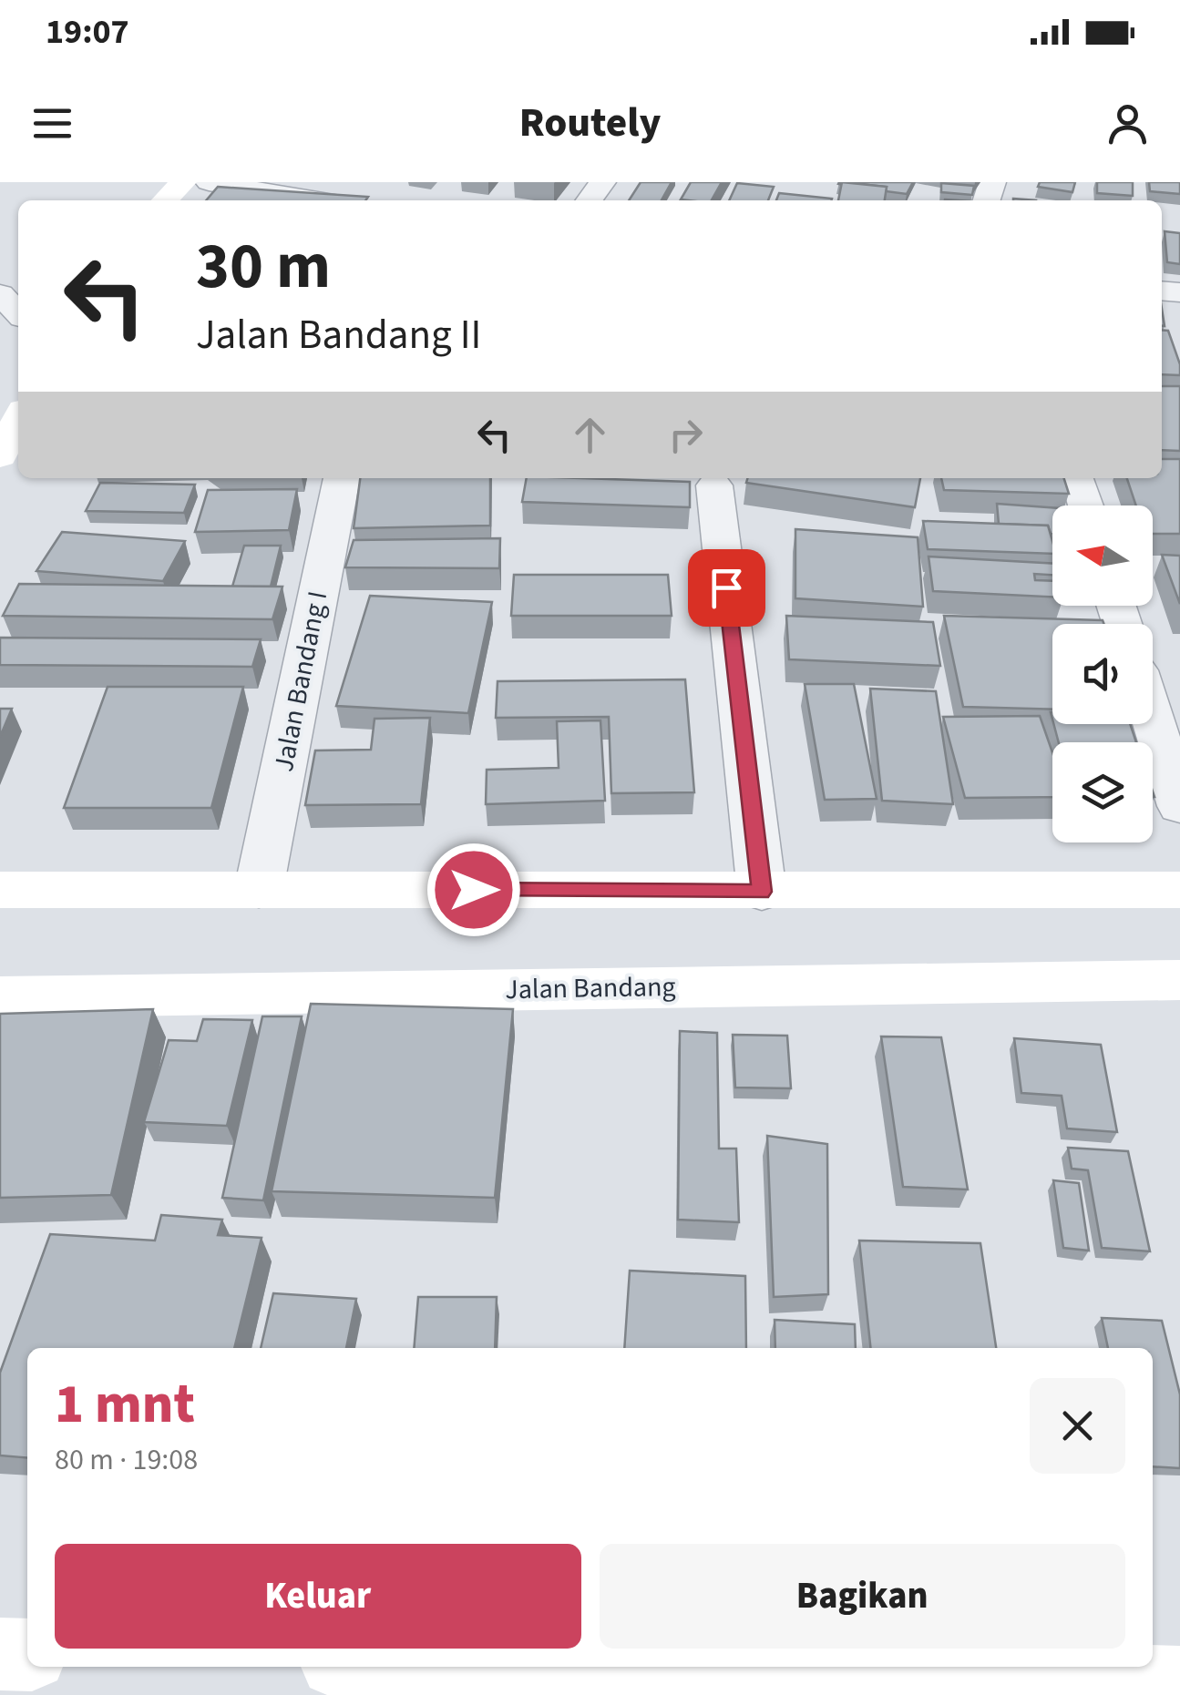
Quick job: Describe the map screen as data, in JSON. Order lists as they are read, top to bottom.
{
  "streets": {
    "main road": ["Jalan Bandang"],
    "street": ["Jalan Bandang I"]
  },
  "north": "left",
  "page": {
    "status": "19:07",
    "header": "Routely",
    "turn": ["30 m", "Jalan Bandang II"],
    "heading": ["1 mnt", "80 m · 19:08"],
    "buttons": ["Keluar", "Bagikan"]
  }
}
